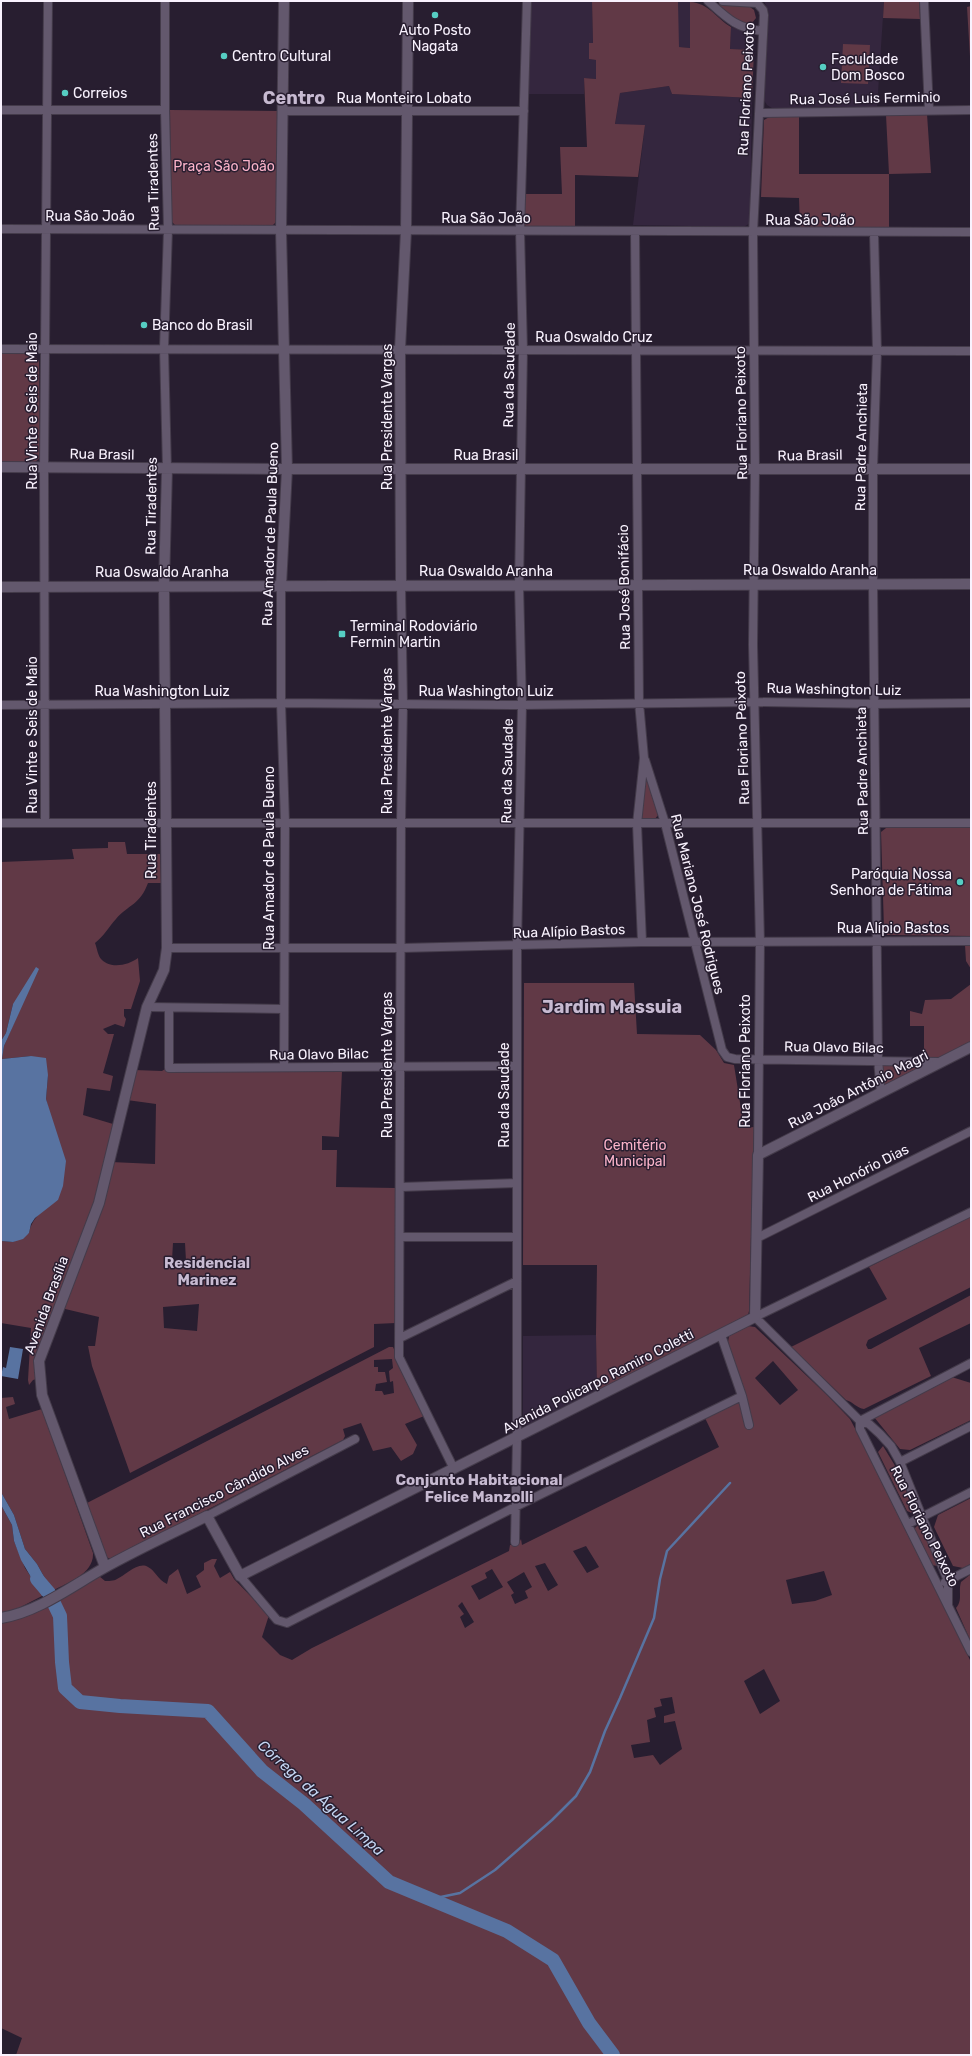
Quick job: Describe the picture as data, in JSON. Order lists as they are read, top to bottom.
{
  "streets": {
    "street": [
      "Rua Floriano Peixoto",
      "Rua Monteiro Lobato",
      "Rua José Luis Ferminio",
      "Rua Tiradentes",
      "Rua São João",
      "Rua Oswaldo Cruz",
      "Rua da Saudade",
      "Rua Vinte e Seis de Maio",
      "Rua Presidente Vargas",
      "Rua Padre Anchieta",
      "Rua Brasil",
      "Rua Amador de Paula Bueno",
      "Rua Oswaldo Aranha",
      "Rua José Bonifácio",
      "Rua Washington Luiz",
      "Rua Mariano José Rodrigues",
      "Rua Alípio Bastos",
      "Rua Olavo Bilac",
      "Rua João Antônio Magri",
      "Rua Honório Dias",
      "Avenida Brasília",
      "Avenida Policarpo Ramiro Coletti",
      "Rua Francisco Cândido Alves"
    ]
  },
  "crossings": [
    ["Rua Floriano Peixoto", "Rua José Luis Ferminio"],
    ["Rua Floriano Peixoto", "Rua São João"],
    ["Rua Floriano Peixoto", "Rua Oswaldo Cruz"],
    ["Rua Floriano Peixoto", "Rua Brasil"],
    ["Rua Floriano Peixoto", "Rua Oswaldo Aranha"],
    ["Rua Floriano Peixoto", "Rua Washington Luiz"],
    ["Rua Floriano Peixoto", "Rua Alípio Bastos"],
    ["Rua Floriano Peixoto", "Rua Olavo Bilac"],
    ["Rua Floriano Peixoto", "Rua João Antônio Magri"],
    ["Rua Floriano Peixoto", "Rua Honório Dias"],
    ["Rua Floriano Peixoto", "Avenida Policarpo Ramiro Coletti"],
    ["Rua Monteiro Lobato", "Rua da Saudade"],
    ["Rua Monteiro Lobato", "Rua Presidente Vargas"],
    ["Rua Monteiro Lobato", "Rua Amador de Paula Bueno"],
    ["Rua Tiradentes", "Rua São João"],
    ["Rua Tiradentes", "Rua Oswaldo Cruz"],
    ["Rua Tiradentes", "Rua Brasil"],
    ["Rua Tiradentes", "Rua Oswaldo Aranha"],
    ["Rua Tiradentes", "Rua Washington Luiz"],
    ["Rua Tiradentes", "Rua Alípio Bastos"],
    ["Rua Tiradentes", "Avenida Brasília"],
    ["Rua São João", "Rua da Saudade"],
    ["Rua São João", "Rua Vinte e Seis de Maio"],
    ["Rua São João", "Rua Presidente Vargas"],
    ["Rua São João", "Rua Padre Anchieta"],
    ["Rua São João", "Rua Amador de Paula Bueno"],
    ["Rua São João", "Rua José Bonifácio"],
    ["Rua Oswaldo Cruz", "Rua da Saudade"],
    ["Rua Oswaldo Cruz", "Rua Vinte e Seis de Maio"],
    ["Rua Oswaldo Cruz", "Rua Presidente Vargas"],
    ["Rua Oswaldo Cruz", "Rua Padre Anchieta"],
    ["Rua Oswaldo Cruz", "Rua Amador de Paula Bueno"],
    ["Rua Oswaldo Cruz", "Rua José Bonifácio"],
    ["Rua da Saudade", "Rua Brasil"],
    ["Rua da Saudade", "Rua Oswaldo Aranha"],
    ["Rua da Saudade", "Rua Washington Luiz"],
    ["Rua da Saudade", "Rua Alípio Bastos"],
    ["Rua da Saudade", "Rua Olavo Bilac"],
    ["Rua da Saudade", "Avenida Policarpo Ramiro Coletti"],
    ["Rua Vinte e Seis de Maio", "Rua Brasil"],
    ["Rua Vinte e Seis de Maio", "Rua Oswaldo Aranha"],
    ["Rua Vinte e Seis de Maio", "Rua Washington Luiz"],
    ["Rua Presidente Vargas", "Rua Brasil"],
    ["Rua Presidente Vargas", "Rua Oswaldo Aranha"],
    ["Rua Presidente Vargas", "Rua Washington Luiz"],
    ["Rua Presidente Vargas", "Rua Alípio Bastos"],
    ["Rua Presidente Vargas", "Rua Olavo Bilac"],
    ["Rua Presidente Vargas", "Avenida Policarpo Ramiro Coletti"],
    ["Rua Padre Anchieta", "Rua Brasil"],
    ["Rua Padre Anchieta", "Rua Oswaldo Aranha"],
    ["Rua Padre Anchieta", "Rua Washington Luiz"],
    ["Rua Padre Anchieta", "Rua Alípio Bastos"],
    ["Rua Padre Anchieta", "Rua Olavo Bilac"],
    ["Rua Padre Anchieta", "Rua João Antônio Magri"],
    ["Rua Brasil", "Rua Amador de Paula Bueno"],
    ["Rua Brasil", "Rua José Bonifácio"],
    ["Rua Amador de Paula Bueno", "Rua Oswaldo Aranha"],
    ["Rua Amador de Paula Bueno", "Rua Washington Luiz"],
    ["Rua Amador de Paula Bueno", "Rua Alípio Bastos"],
    ["Rua Amador de Paula Bueno", "Rua Olavo Bilac"],
    ["Rua Oswaldo Aranha", "Rua José Bonifácio"],
    ["Rua José Bonifácio", "Rua Washington Luiz"],
    ["Rua José Bonifácio", "Rua Mariano José Rodrigues"],
    ["Rua José Bonifácio", "Rua Alípio Bastos"],
    ["Rua Mariano José Rodrigues", "Rua Alípio Bastos"],
    ["Rua Mariano José Rodrigues", "Rua Olavo Bilac"],
    ["Rua Olavo Bilac", "Rua João Antônio Magri"],
    ["Avenida Brasília", "Rua Francisco Cândido Alves"]
  ],
  "districts": [
    "Centro",
    "Jardim Massuia",
    "Residencial Marinez",
    "Conjunto Habitacional Felice Manzolli"
  ],
  "water": ["Córrego da Água Limpa"],
  "parks": ["Praça São João", "Cemitério Municipal"],
  "places": {
    "other": [
      "Auto Posto Nagata",
      "Centro Cultural",
      "Faculdade Dom Bosco",
      "Correios",
      "Banco do Brasil",
      "Paróquia Nossa Senhora de Fátima"
    ],
    "transit": ["Terminal Rodoviário Fermin Martin"]
  }
}
